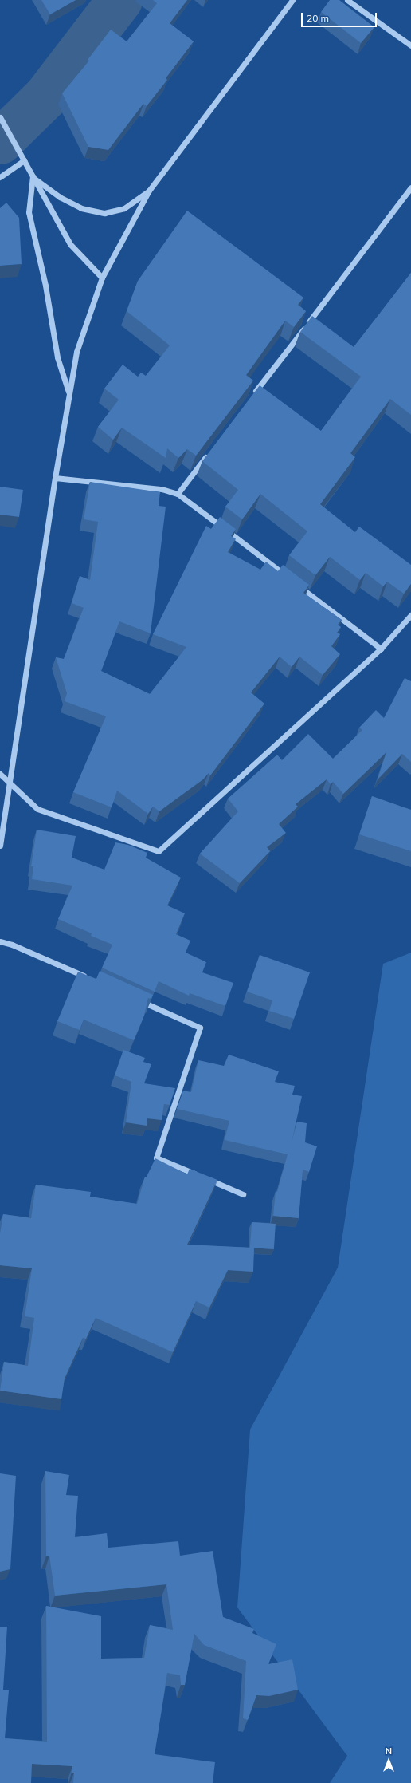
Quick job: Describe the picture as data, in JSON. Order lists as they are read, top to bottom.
{
  "scale_bar": "20 m",
  "north": "top"
}
